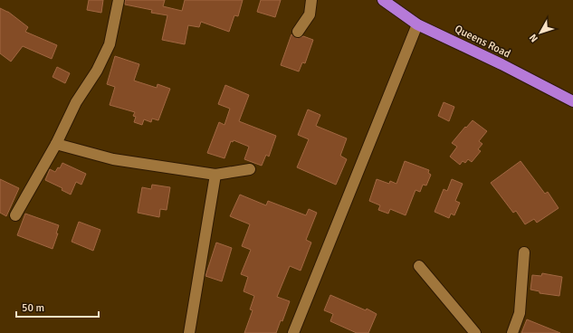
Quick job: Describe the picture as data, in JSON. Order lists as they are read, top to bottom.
{
  "streets": {
    "highway": ["Queens Road"]
  },
  "scale_bar": "50 m",
  "north": "bottom left"
}
